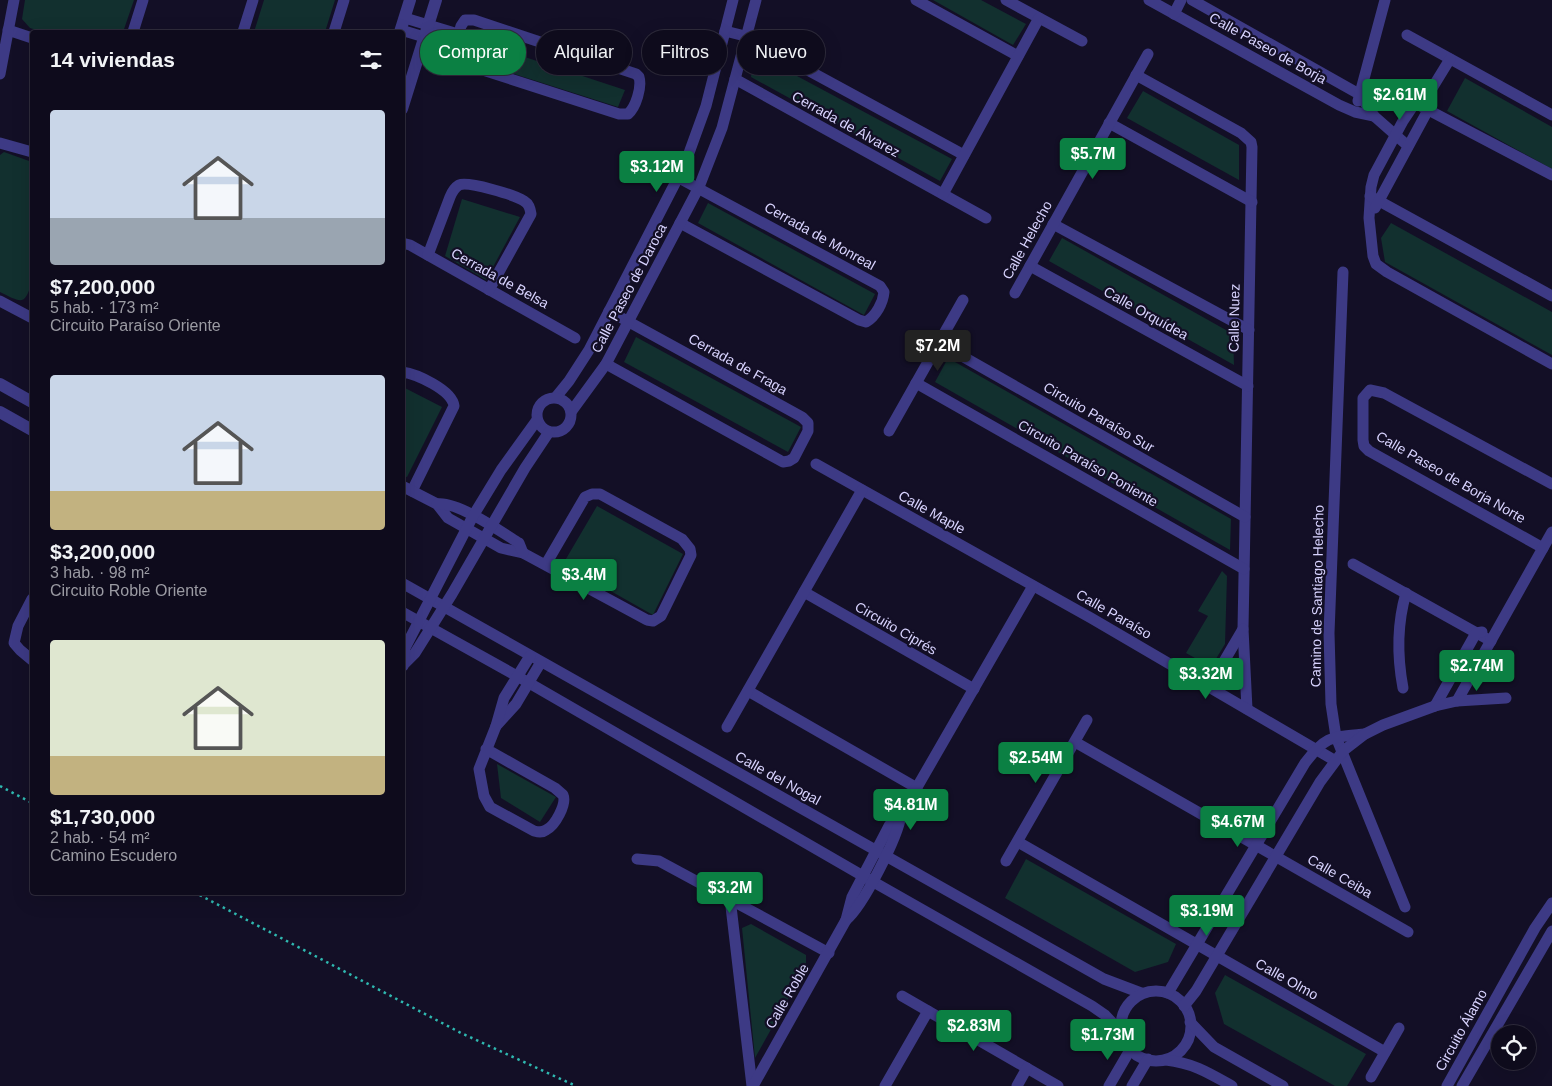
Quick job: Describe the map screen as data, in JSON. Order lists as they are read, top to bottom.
{
  "streets": {
    "street": [
      "Calle Paseo de Borja",
      "Cerrada de Álvarez",
      "Cerrada de Monreal",
      "Calle Helecho",
      "Cerrada de Belsa",
      "Calle Paseo de Daroca",
      "Calle Orquídea",
      "Calle Nuez",
      "Cerrada de Fraga",
      "Circuito Paraíso Sur",
      "Circuito Paraíso Poniente",
      "Calle Paseo de Borja Norte",
      "Calle Maple",
      "Camino de Santiago Helecho",
      "Calle Paraíso",
      "Circuito Ciprés",
      "Calle del Nogal",
      "Calle Ceiba",
      "Calle Olmo",
      "Calle Roble",
      "Circuito Álamo"
    ]
  },
  "crossings": [
    ["Cerrada de Álvarez", "Calle Paseo de Daroca"],
    ["Cerrada de Monreal", "Calle Paseo de Daroca"],
    ["Calle Helecho", "Calle Orquídea"],
    ["Calle Helecho", "Calle Nuez"],
    ["Calle Paseo de Daroca", "Cerrada de Fraga"],
    ["Calle Orquídea", "Calle Nuez"],
    ["Calle Nuez", "Circuito Paraíso Sur"],
    ["Calle Nuez", "Circuito Paraíso Poniente"],
    ["Calle Nuez", "Calle Paraíso"],
    ["Calle Maple", "Calle Paraíso"],
    ["Calle del Nogal", "Calle Roble"]
  ],
  "page": {
    "chip": [
      "Comprar",
      "Alquilar",
      "Filtros",
      "Nuevo"
    ],
    "heading": "14 viviendas",
    "price": [
      "$2.61M",
      "$5.7M",
      "$3.12M",
      "$7.2M",
      "$3.4M",
      "$2.74M",
      "$3.32M",
      "$2.54M",
      "$4.81M",
      "$4.67M",
      "$3.2M",
      "$3.19M",
      "$2.83M",
      "$1.73M"
    ],
    "list": [
      {
        "name": "$7,200,000",
        "note": "5 hab. · 173 m² · Circuito Paraíso Oriente"
      },
      {
        "name": "$3,200,000",
        "note": "3 hab. · 98 m² · Circuito Roble Oriente"
      },
      {
        "name": "$1,730,000",
        "note": "2 hab. · 54 m² · Camino Escudero"
      }
    ]
  }
}
